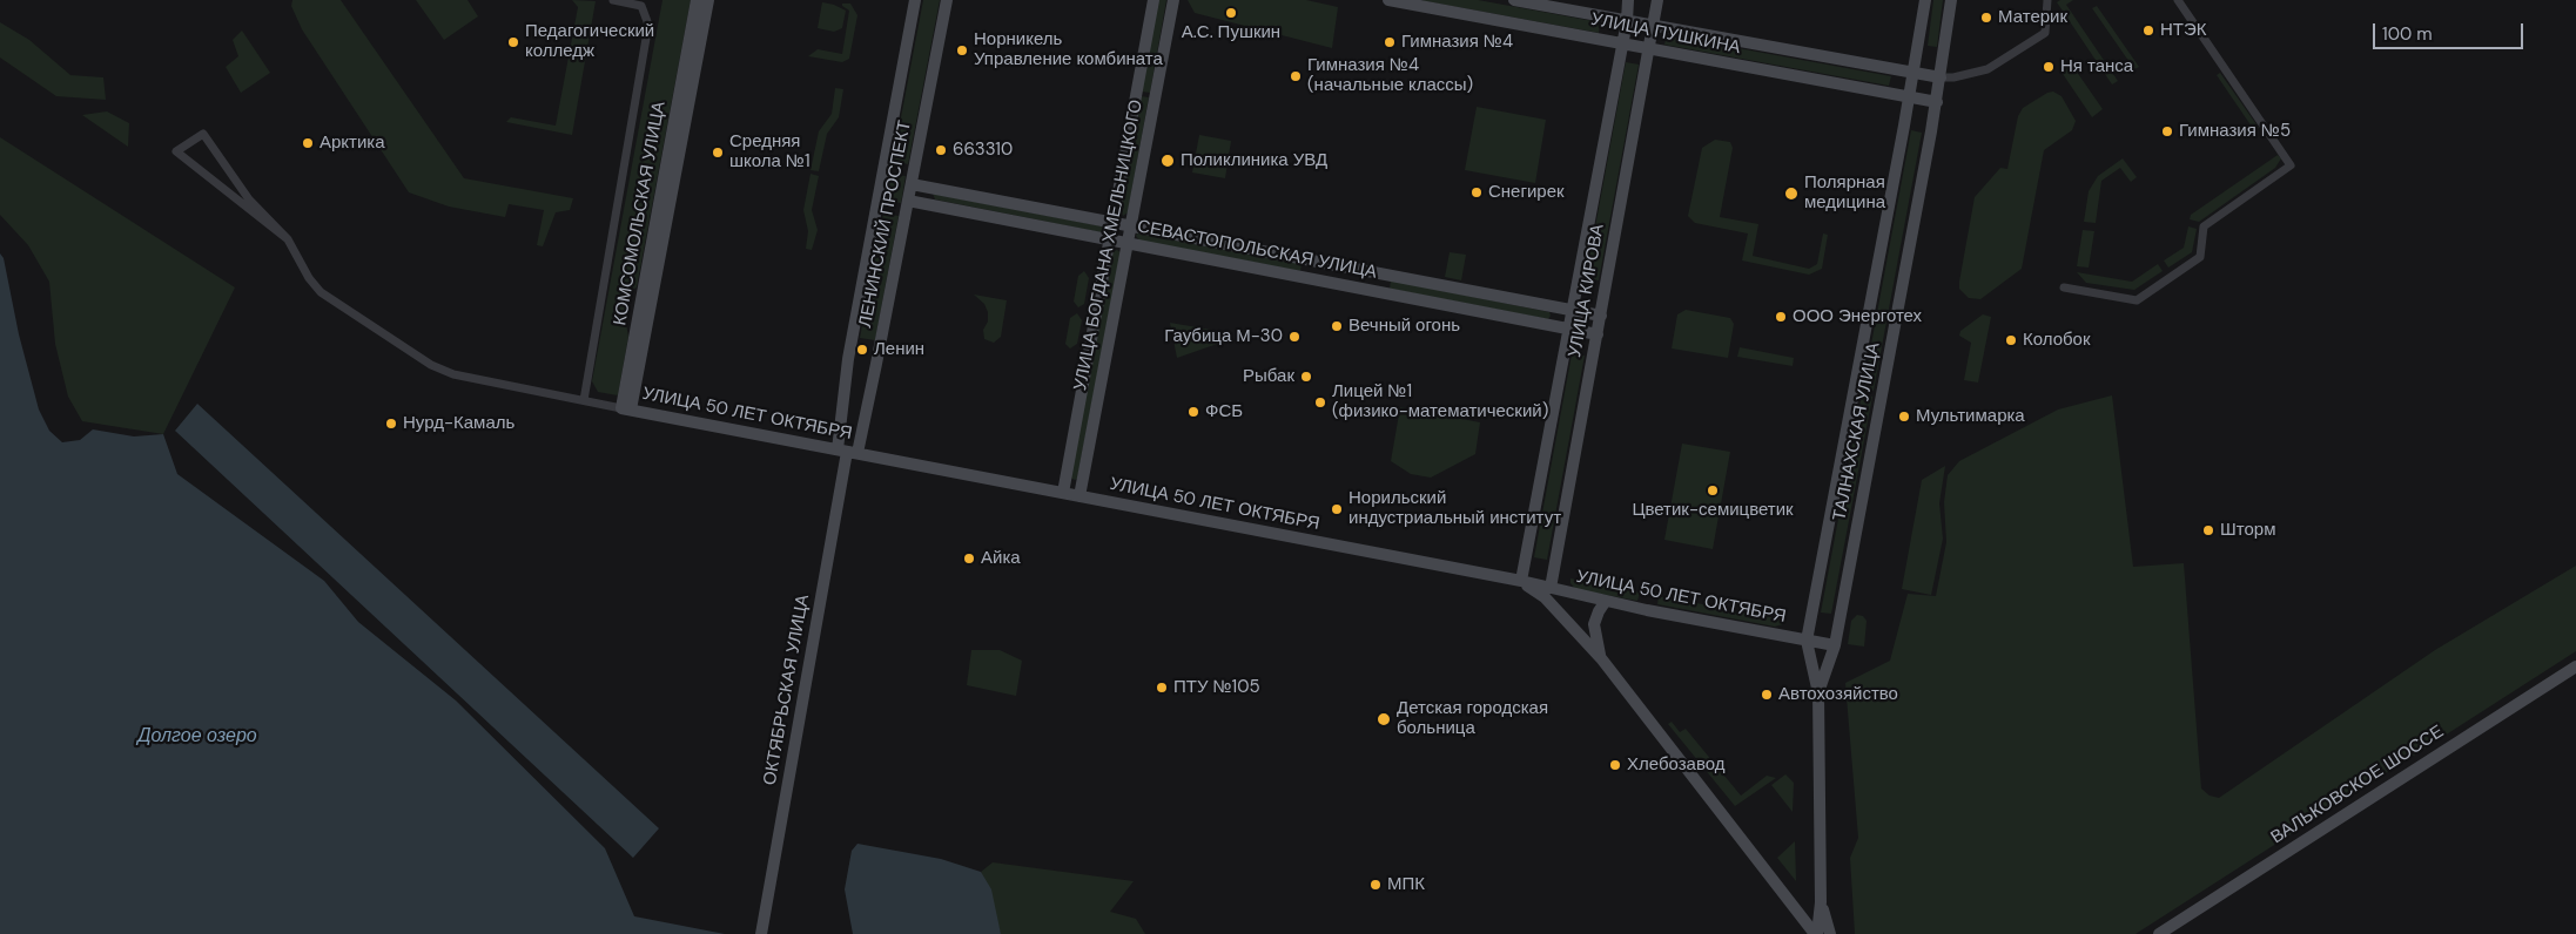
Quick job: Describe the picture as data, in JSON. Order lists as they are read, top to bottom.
{
  "streets": {
    "street": [
      "УЛИЦА ПУШКИНА",
      "КОМСОМОЛЬСКАЯ УЛИЦА",
      "ЛЕНИНСКИЙ ПРОСПЕКТ",
      "УЛИЦА БОГДАНА ХМЕЛЬНИЦКОГО",
      "СЕВАСТОПОЛЬСКАЯ УЛИЦА",
      "УЛИЦА КИРОВА",
      "УЛИЦА 50 ЛЕТ ОКТЯБРЯ",
      "ТАЛНАХСКАЯ УЛИЦА",
      "ОКТЯБРЬСКАЯ УЛИЦА",
      "ВАЛЬКОВСКОЕ ШОССЕ"
    ]
  },
  "crossings": [
    ["УЛИЦА ПУШКИНА", "УЛИЦА КИРОВА"],
    ["УЛИЦА ПУШКИНА", "ТАЛНАХСКАЯ УЛИЦА"],
    ["КОМСОМОЛЬСКАЯ УЛИЦА", "УЛИЦА 50 ЛЕТ ОКТЯБРЯ"],
    ["ЛЕНИНСКИЙ ПРОСПЕКТ", "СЕВАСТОПОЛЬСКАЯ УЛИЦА"],
    ["ЛЕНИНСКИЙ ПРОСПЕКТ", "УЛИЦА 50 ЛЕТ ОКТЯБРЯ"],
    ["ЛЕНИНСКИЙ ПРОСПЕКТ", "ОКТЯБРЬСКАЯ УЛИЦА"],
    ["УЛИЦА БОГДАНА ХМЕЛЬНИЦКОГО", "СЕВАСТОПОЛЬСКАЯ УЛИЦА"],
    ["УЛИЦА БОГДАНА ХМЕЛЬНИЦКОГО", "УЛИЦА 50 ЛЕТ ОКТЯБРЯ"],
    ["СЕВАСТОПОЛЬСКАЯ УЛИЦА", "УЛИЦА КИРОВА"],
    ["УЛИЦА КИРОВА", "УЛИЦА 50 ЛЕТ ОКТЯБРЯ"],
    ["УЛИЦА 50 ЛЕТ ОКТЯБРЯ", "ТАЛНАХСКАЯ УЛИЦА"],
    ["УЛИЦА 50 ЛЕТ ОКТЯБРЯ", "ОКТЯБРЬСКАЯ УЛИЦА"]
  ],
  "water": ["Долгое озеро"],
  "places": [
    "А.С. Пушкин",
    "Материк",
    "НТЭК",
    "Педагогический колледж",
    "Гимназия №4",
    "Норникель Управление комбината",
    "Ня танса",
    "Гимназия №4 (начальные классы)",
    "Гимназия №5",
    "Арктика",
    "663310",
    "Средняя школа №1",
    "Поликлиника УВД",
    "Снегирек",
    "Полярная медицина",
    "ООО Энерготех",
    "Вечный огонь",
    "Гаубица М-30",
    "Колобок",
    "Ленин",
    "Рыбак",
    "Лицей №1 (физико-математический)",
    "ФСБ",
    "Мультимарка",
    "Нурд-Камаль",
    "Цветик-семицветик",
    "Норильский индустриальный институт",
    "Шторм",
    "Айка",
    "ПТУ №105",
    "Автохозяйство",
    "Детская городская больница",
    "Хлебозавод",
    "МПК"
  ],
  "scale_bar": "100 m"
}
